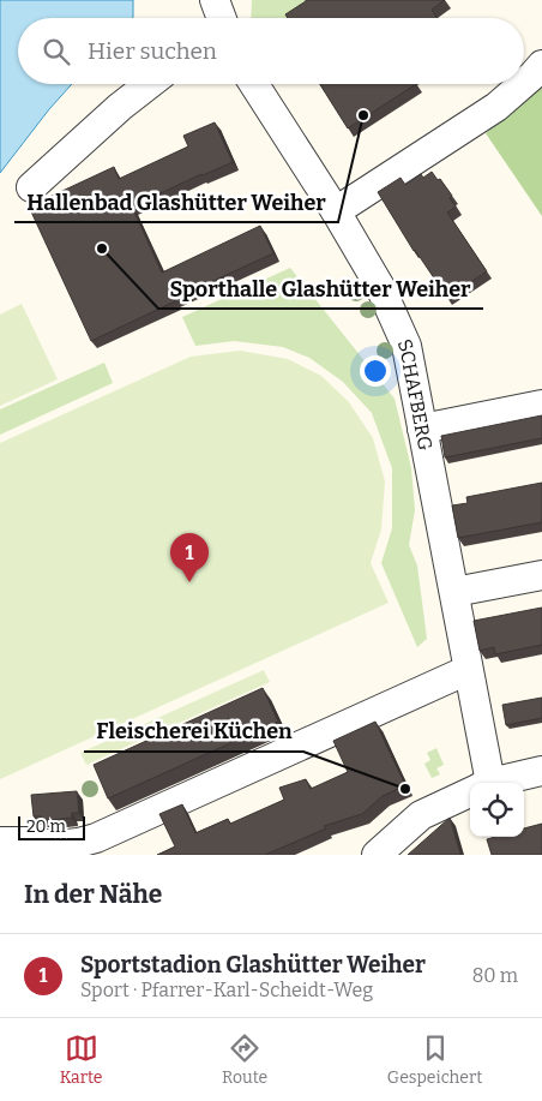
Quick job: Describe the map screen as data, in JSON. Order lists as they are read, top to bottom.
{
  "streets": {
    "street": ["SCHAFBERG"]
  },
  "places": ["Hallenbad Glashütter Weiher", "Sporthalle Glashütter Weiher", "Fleischerei Küchen"],
  "scale_bar": "20 m",
  "page": {
    "search": "Hier suchen",
    "pins": "1",
    "scale": "20 m",
    "heading": "In der Nähe",
    "list": [
      {
        "mark": "1",
        "name": "Sportstadion Glashütter Weiher",
        "note": "Sport · Pfarrer-Karl-Scheidt-Weg",
        "value": "80 m"
      }
    ],
    "nav": ["Karte", "Route", "Gespeichert"]
  }
}
